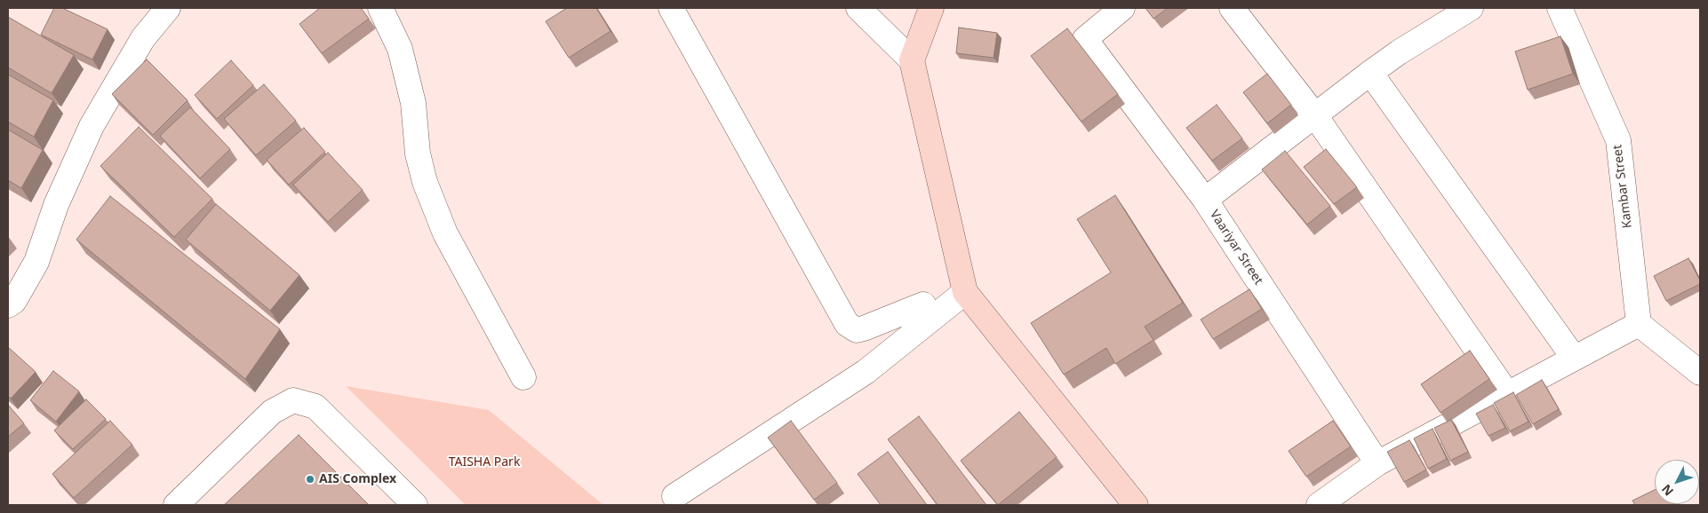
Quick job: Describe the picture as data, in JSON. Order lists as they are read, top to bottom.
{
  "streets": {
    "street": ["Kambar Street", "Vaariyar Street"]
  },
  "parks": ["TAISHA Park"],
  "places": ["AIS Complex"],
  "north": "bottom left"
}
